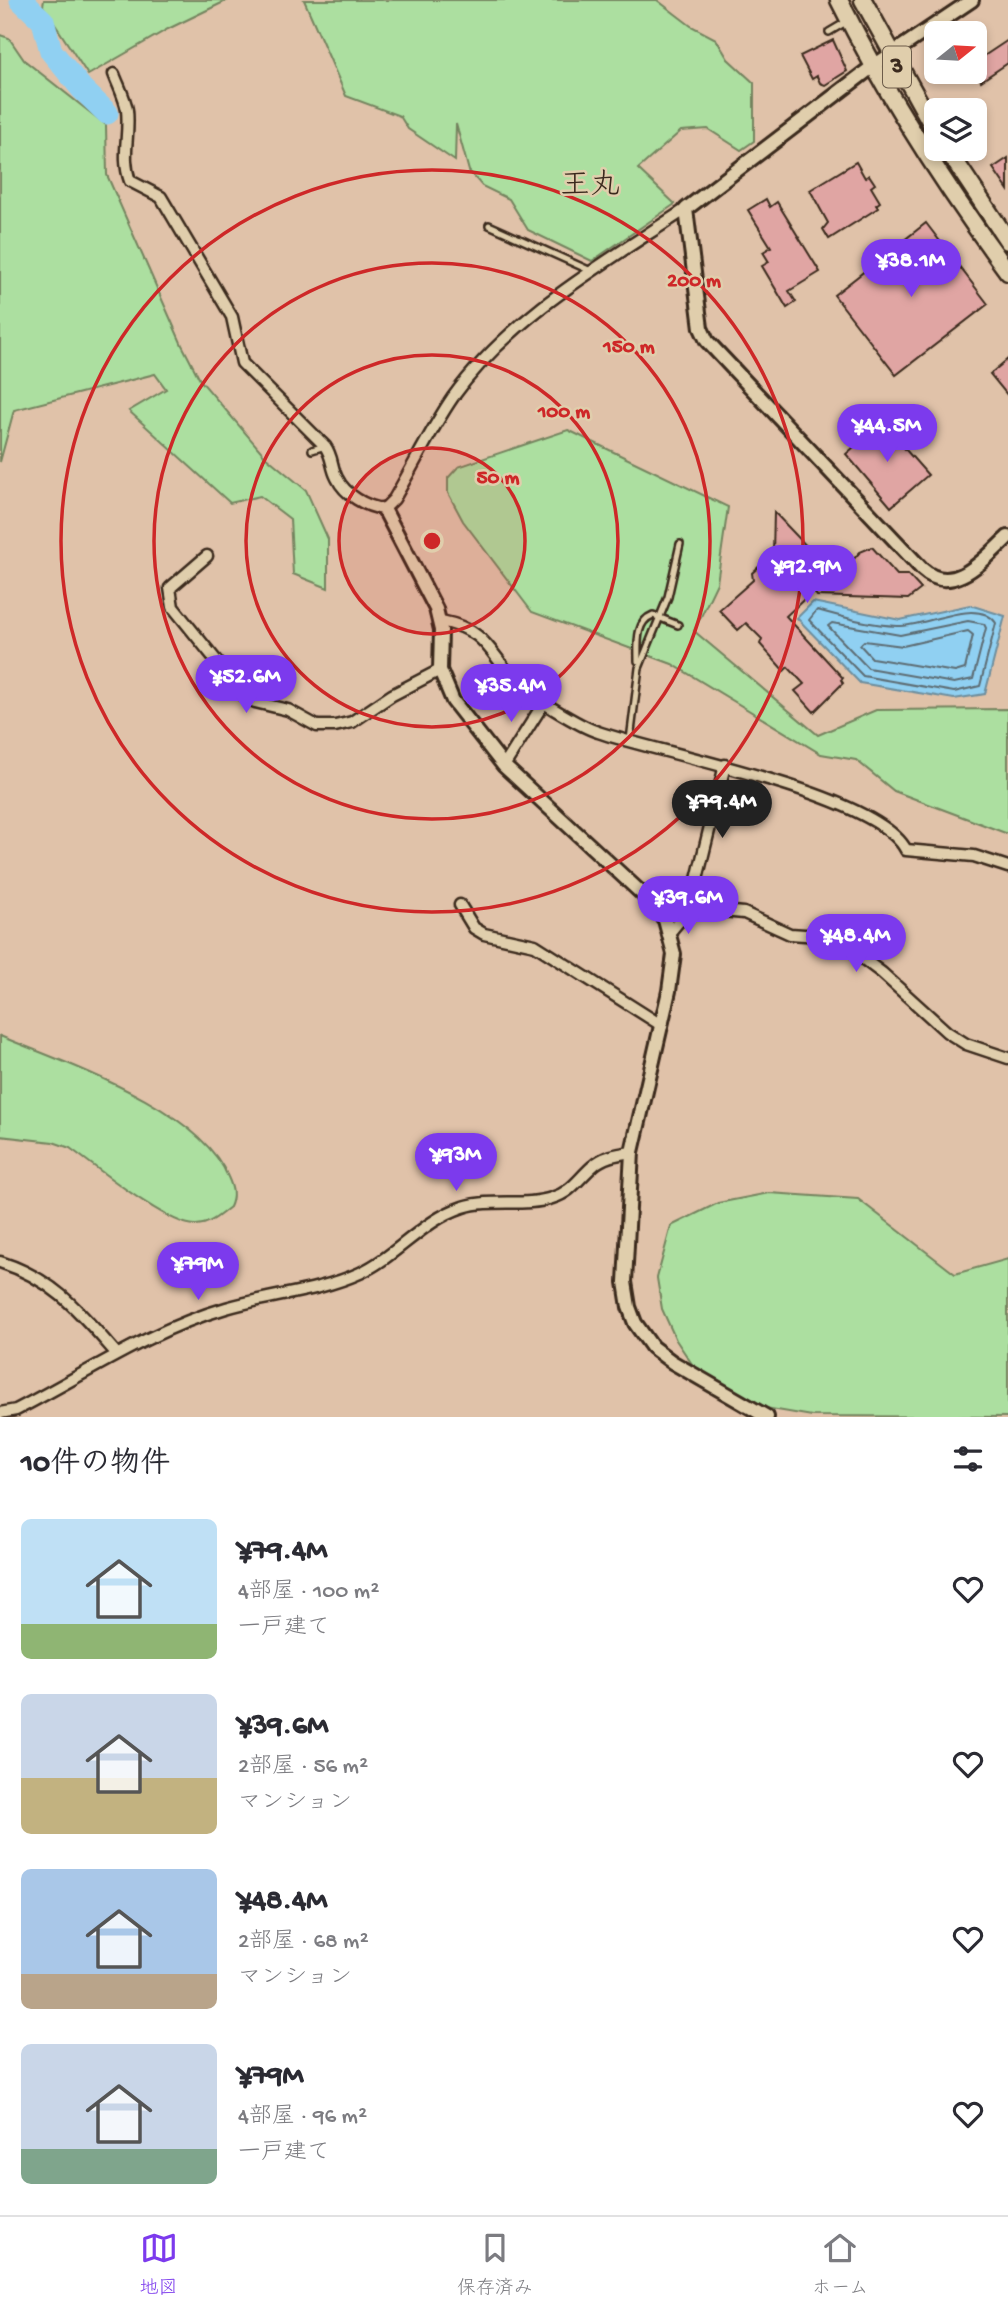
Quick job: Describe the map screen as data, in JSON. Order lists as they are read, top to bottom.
{
  "streets": {
    "highway": ["3"]
  },
  "districts": ["王丸"],
  "north": "right",
  "page": {
    "price": [
      "¥38.1M",
      "¥44.5M",
      "¥92.9M",
      "¥52.6M",
      "¥35.4M",
      "¥79.4M",
      "¥39.6M",
      "¥48.4M",
      "¥93M",
      "¥79M"
    ],
    "heading": "10件の物件",
    "list": [
      {
        "name": "¥79.4M",
        "note": "4部屋 · 100 m² · 一戸建て"
      },
      {
        "name": "¥39.6M",
        "note": "2部屋 · 56 m² · マンション"
      },
      {
        "name": "¥48.4M",
        "note": "2部屋 · 68 m² · マンション"
      },
      {
        "name": "¥79M",
        "note": "4部屋 · 96 m² · 一戸建て"
      }
    ],
    "tabs": ["地図", "保存済み", "ホーム"]
  },
  "rings": [
    "200 m",
    "150 m",
    "100 m",
    "50 m"
  ]
}
